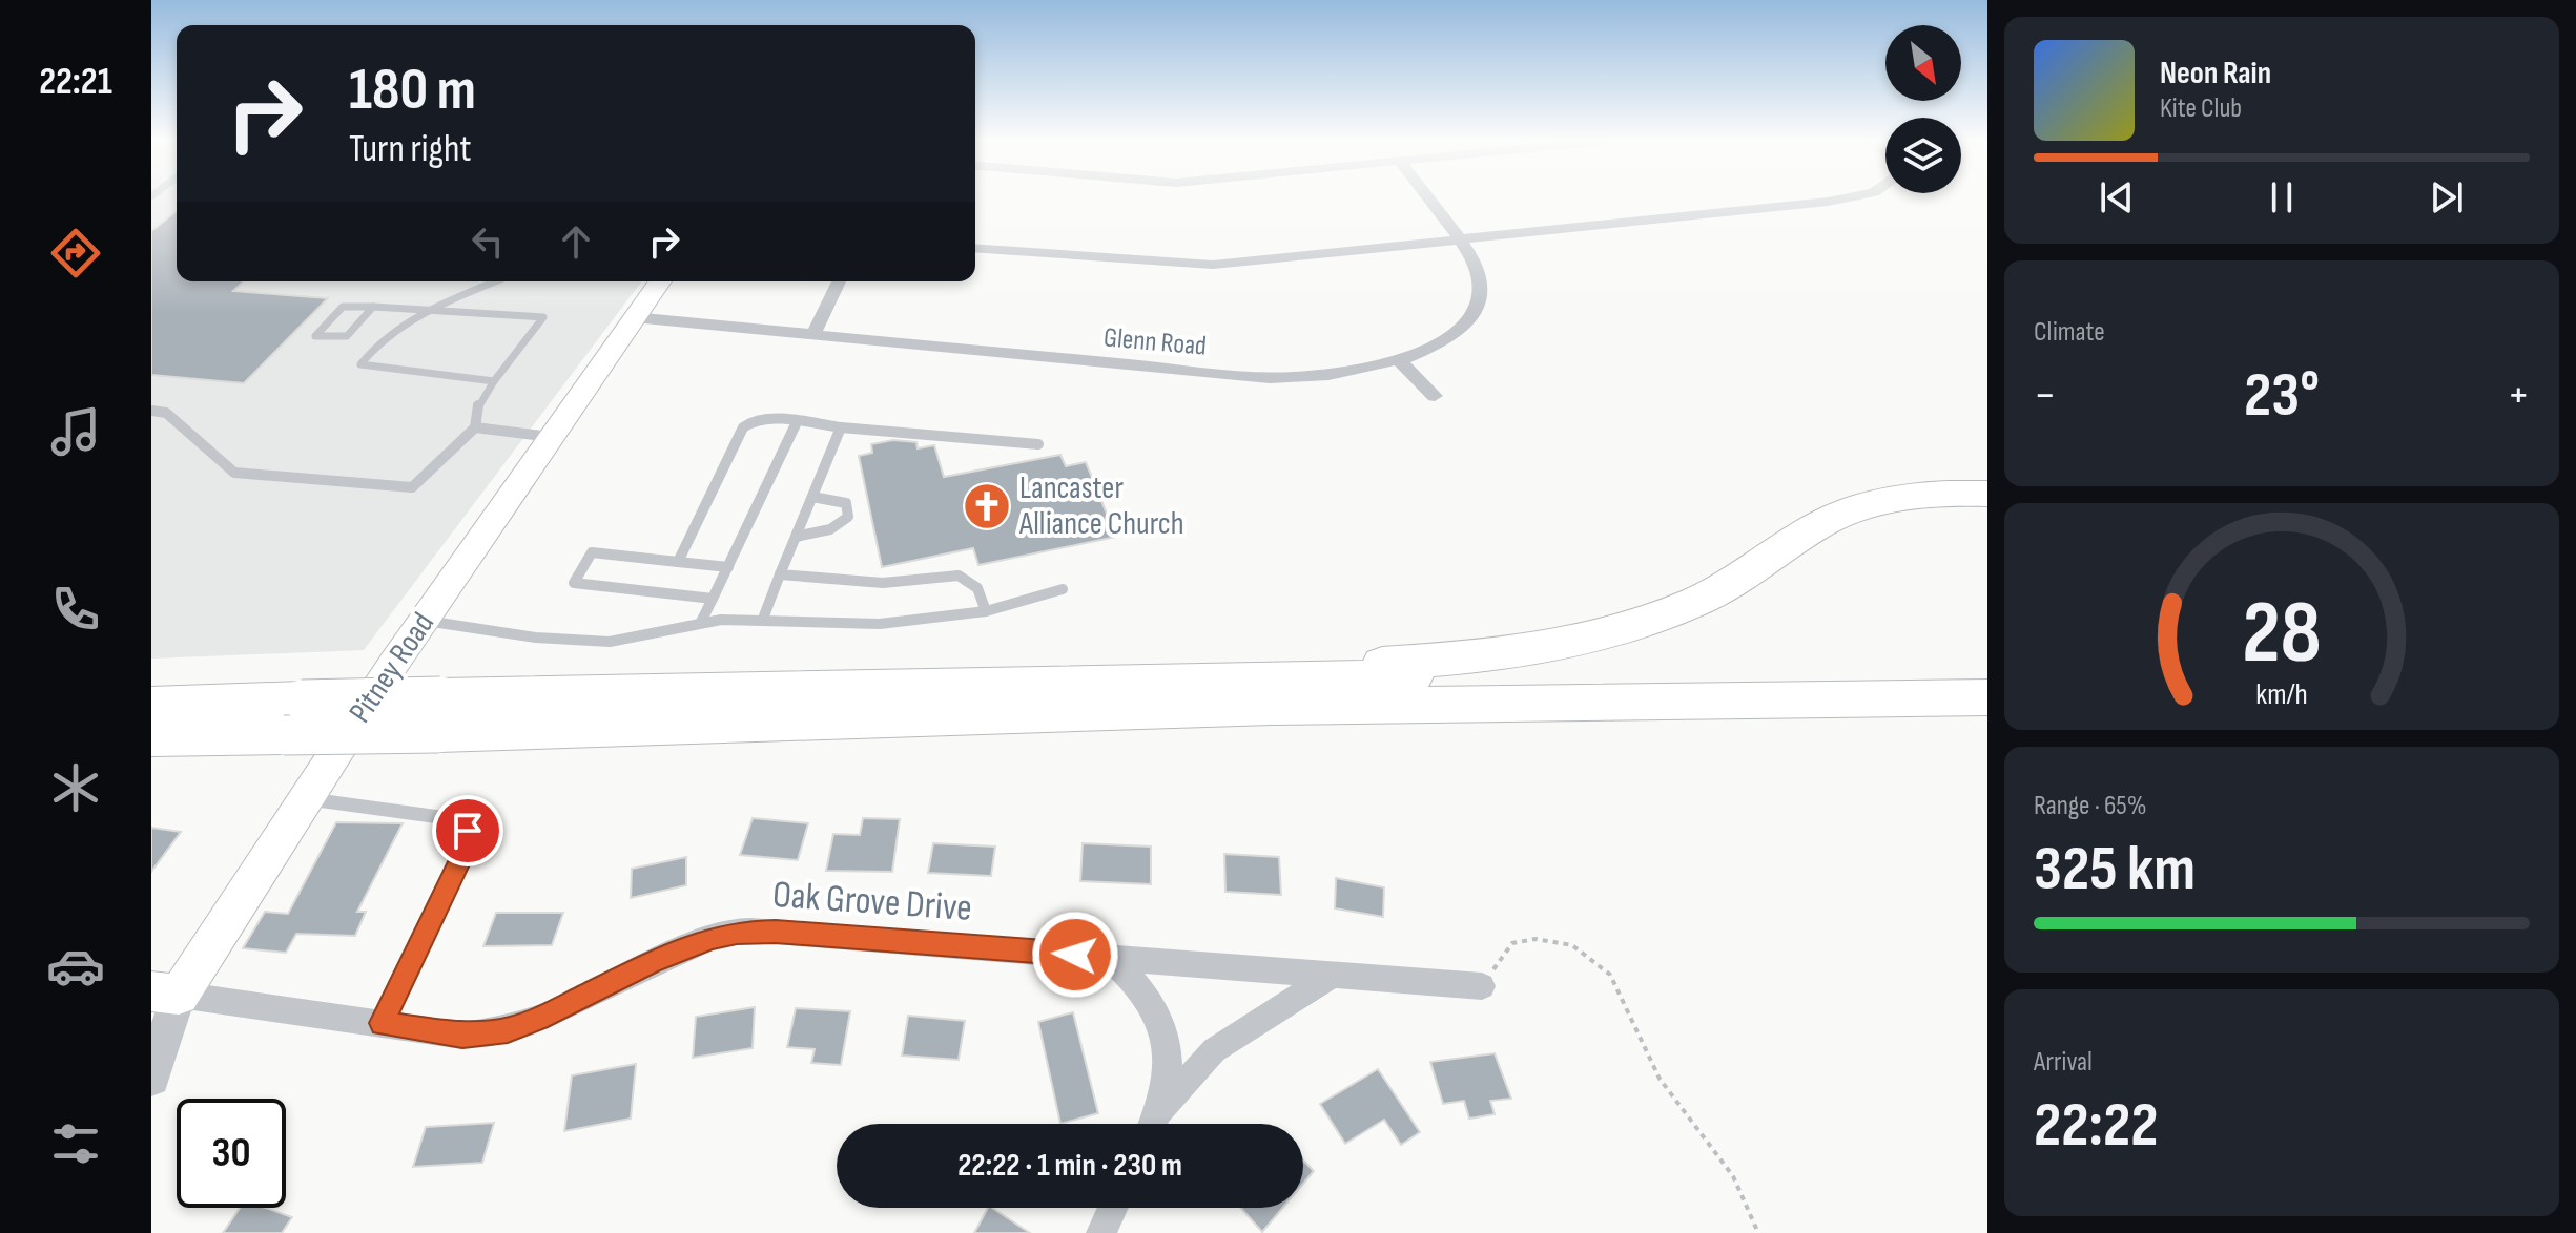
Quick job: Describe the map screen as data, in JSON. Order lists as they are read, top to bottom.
{
  "streets": {
    "main road": ["Pitney Road"],
    "street": ["Glenn Road", "Oak Grove Drive"]
  },
  "crossings": [
    ["Glenn Road", "Pitney Road"],
    ["Pitney Road", "Oak Grove Drive"]
  ],
  "places": {
    "church": ["Lancaster Alliance Church"]
  },
  "north": "bottom right",
  "page": {
    "tabs": "22:21",
    "turn": ["180 m", "Turn right"],
    "song": ["Neon Rain", "Kite Club"],
    "tile": [
      "Climate",
      ["Range · 65%", "325 km"],
      ["Arrival", "22:22"]
    ],
    "heat": ["−", "23°", "+"],
    "limit": "30",
    "trip": "22:22 · 1 min · 230 m",
    "gauge": ["28", "km/h"]
  }
}
